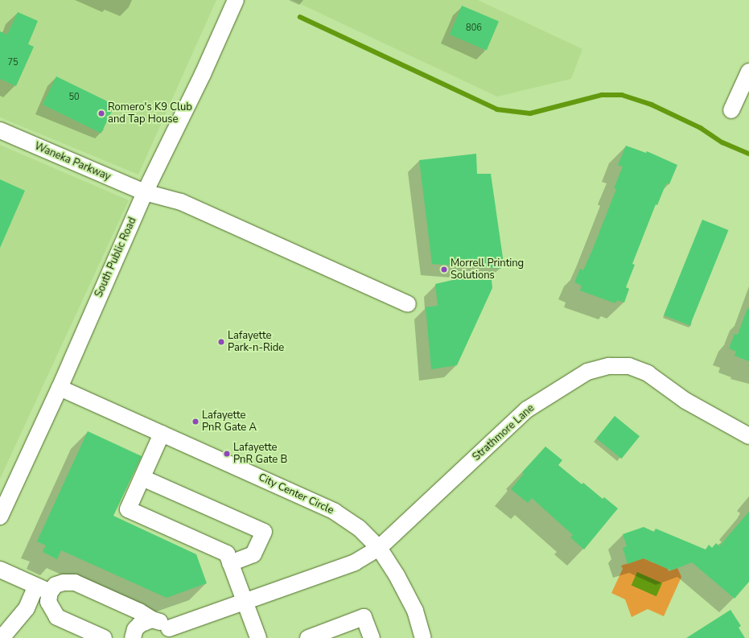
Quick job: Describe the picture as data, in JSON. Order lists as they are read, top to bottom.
{
  "streets": {
    "street": [
      "Waneka Parkway",
      "South Public Road",
      "Strathmore Lane",
      "City Center Circle"
    ]
  },
  "crossings": [
    ["Waneka Parkway", "South Public Road"],
    ["South Public Road", "City Center Circle"],
    ["Strathmore Lane", "City Center Circle"]
  ],
  "places": [
    "Romero's K9 Club and Tap House",
    "Morrell Printing Solutions",
    "Lafayette Park-n-Ride",
    "Lafayette PnR Gate A",
    "Lafayette PnR Gate B"
  ],
  "house_numbers": ["806", "75", "50"]
}
